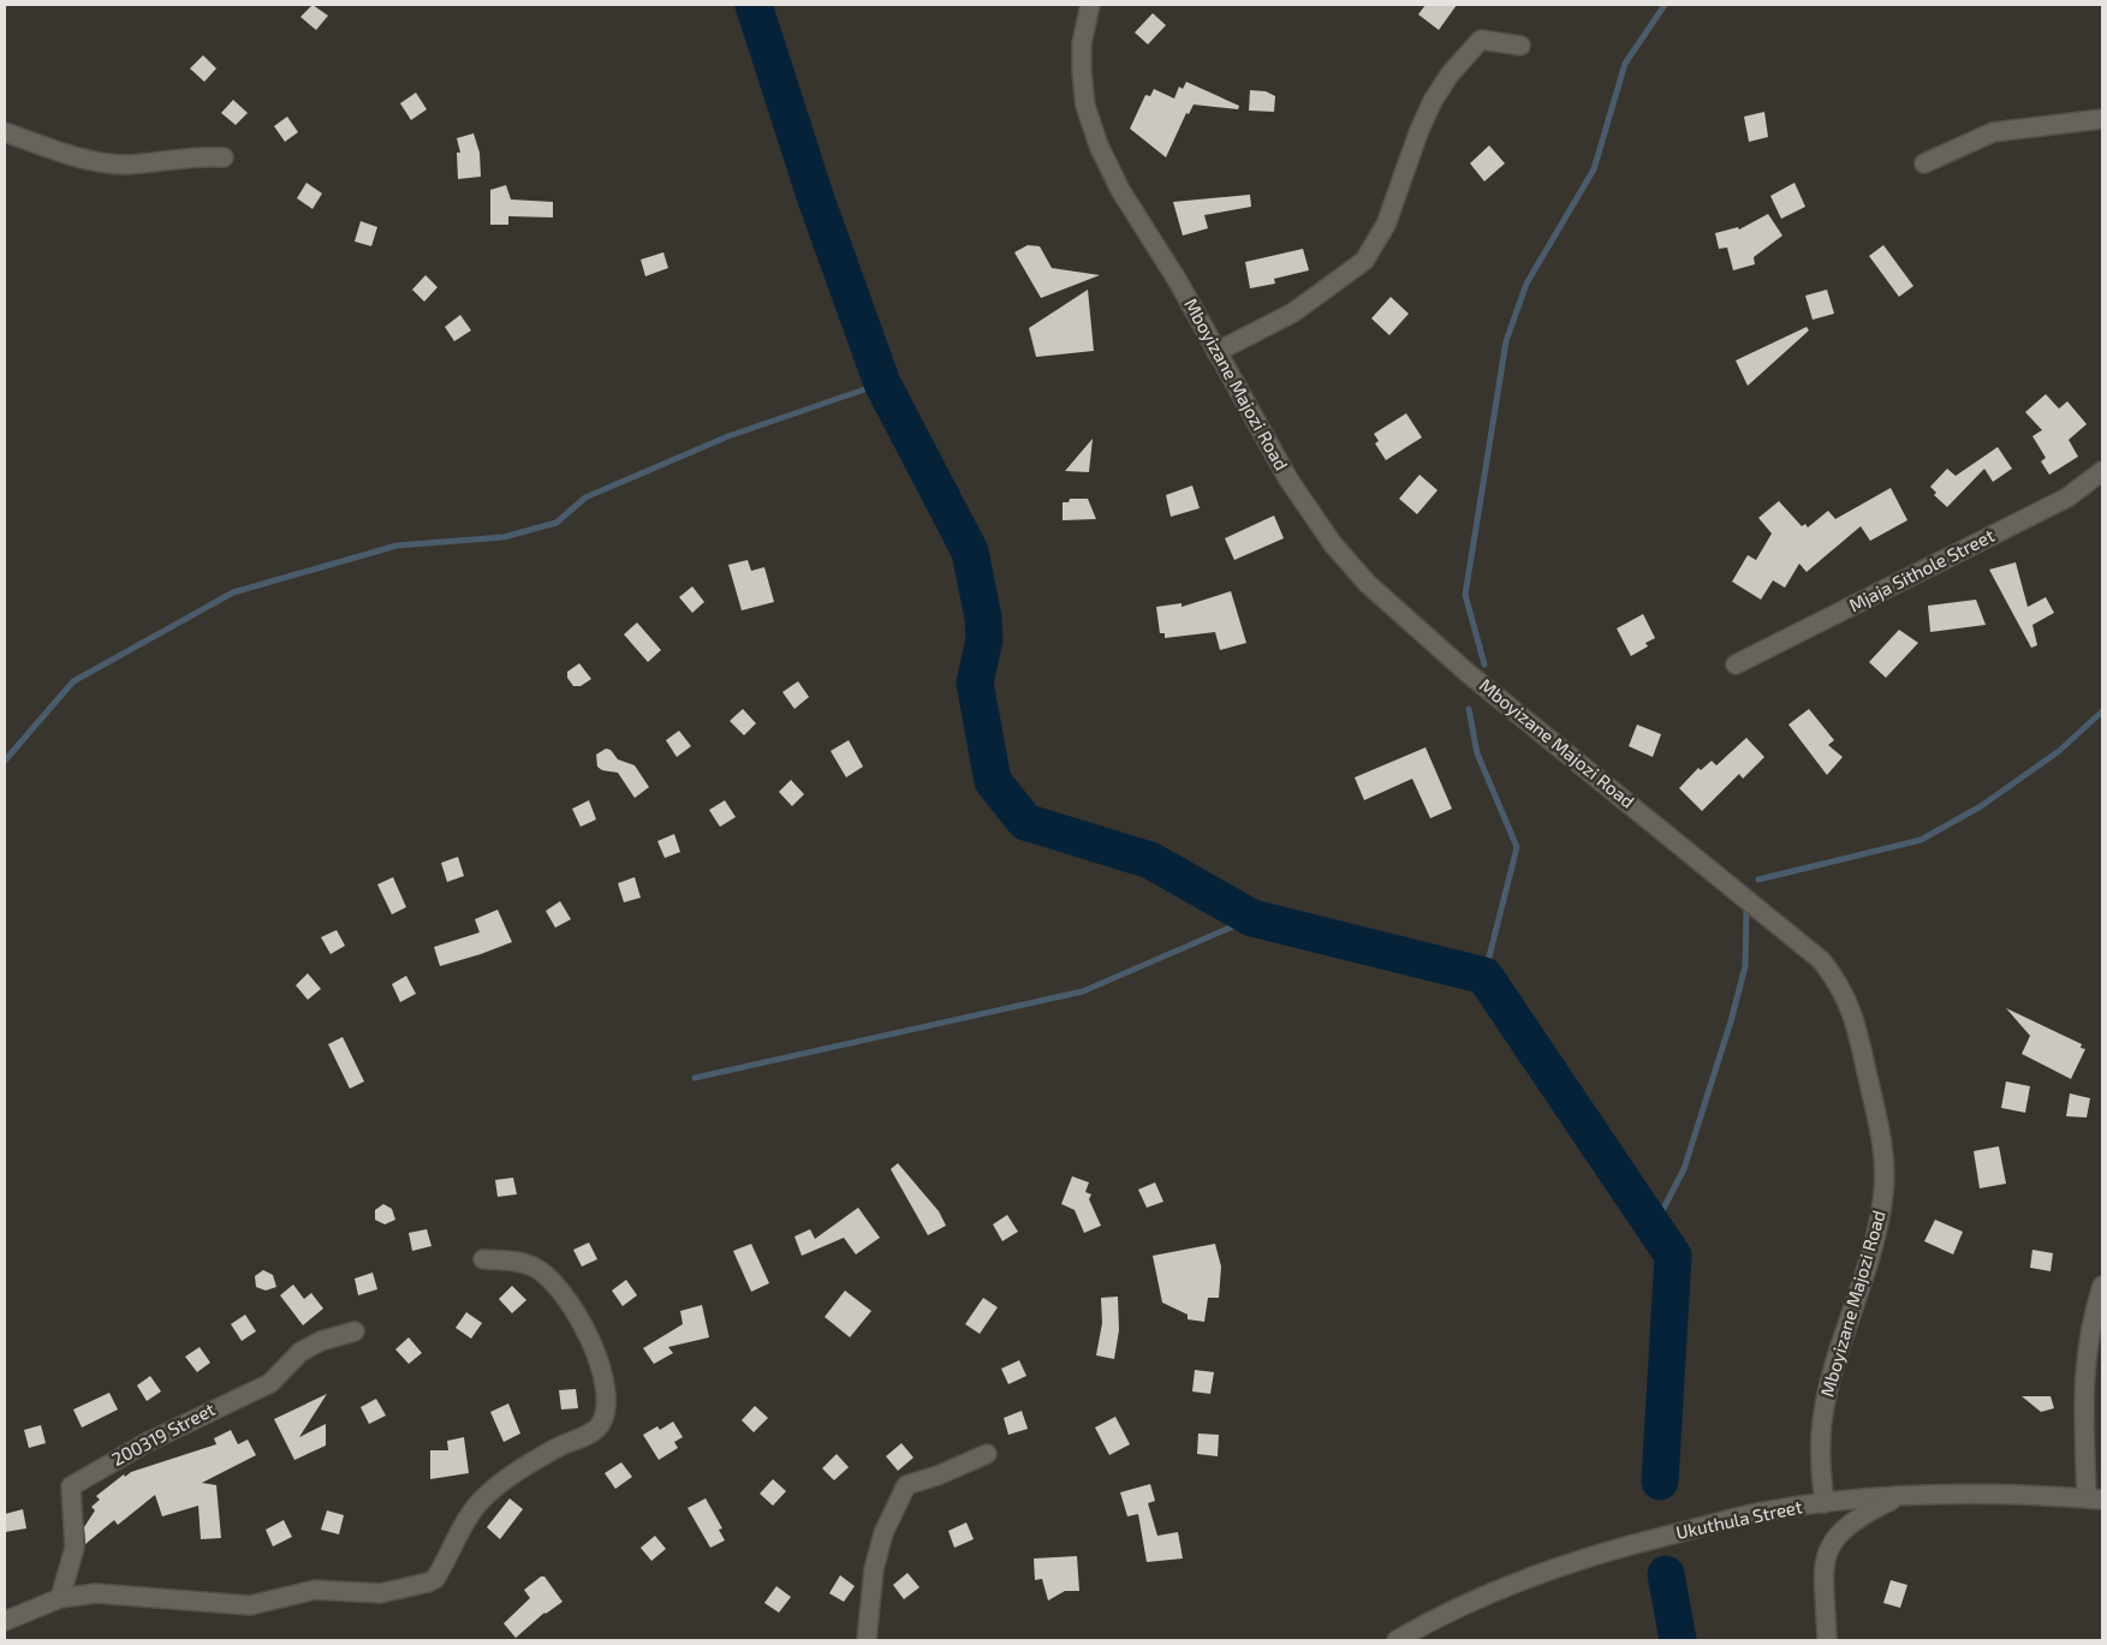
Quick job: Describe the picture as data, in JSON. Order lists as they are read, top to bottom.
{
  "streets": {
    "street": [
      "Mboyizane Majozi Road",
      "Mjaja Sithole Street",
      "200319 Street",
      "Ukuthula Street"
    ]
  },
  "crossings": [
    ["Mboyizane Majozi Road", "Ukuthula Street"]
  ]
}
